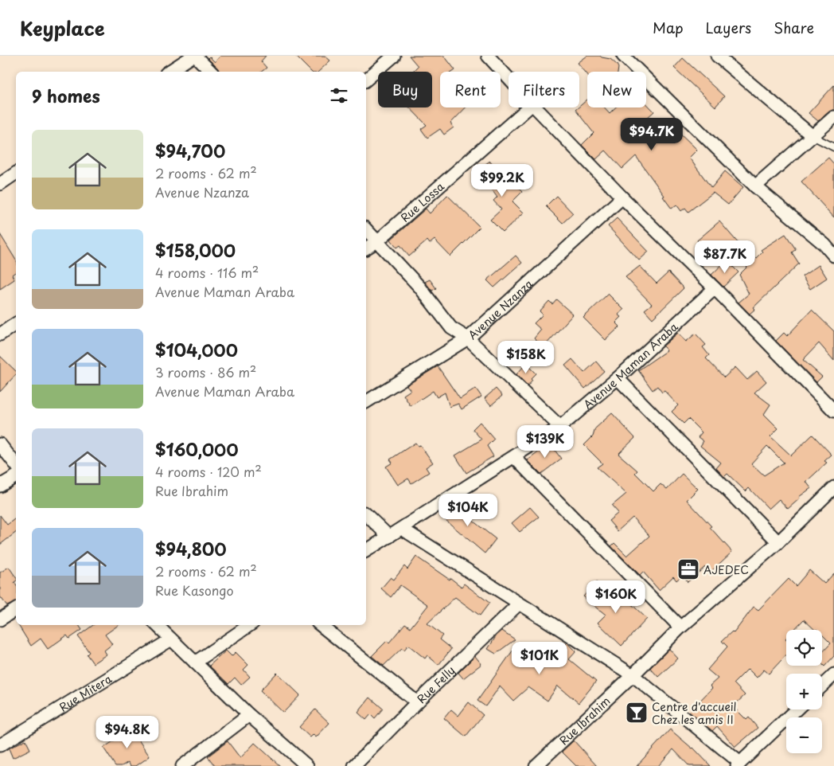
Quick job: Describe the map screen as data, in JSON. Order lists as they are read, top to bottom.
{
  "streets": {
    "street": [
      "Rue Lossa",
      "Avenue Nzanza",
      "Avenue Maman Araba",
      "Rue Felly",
      "Rue Mitera",
      "Rue Ibrahim"
    ]
  },
  "places": {
    "office": ["AJEDEC"],
    "bar": ["Centre d'accueil Chez les amis II"]
  },
  "page": {
    "header": "Keyplace",
    "nav": ["Map", "Layers", "Share"],
    "chip": [
      "Buy",
      "Rent",
      "Filters",
      "New"
    ],
    "heading": "9 homes",
    "price": [
      "$94.7K",
      "$99.2K",
      "$87.7K",
      "$158K",
      "$139K",
      "$104K",
      "$160K",
      "$101K",
      "$94.8K"
    ],
    "list": [
      {
        "name": "$94,700",
        "note": "2 rooms · 62 m² · Avenue Nzanza"
      },
      {
        "name": "$158,000",
        "note": "4 rooms · 116 m² · Avenue Maman Araba"
      },
      {
        "name": "$104,000",
        "note": "3 rooms · 86 m² · Avenue Maman Araba"
      },
      {
        "name": "$160,000",
        "note": "4 rooms · 120 m² · Rue Ibrahim"
      },
      {
        "name": "$94,800",
        "note": "2 rooms · 62 m² · Rue Kasongo"
      }
    ],
    "map_buttons": ["+", "−"]
  }
}
